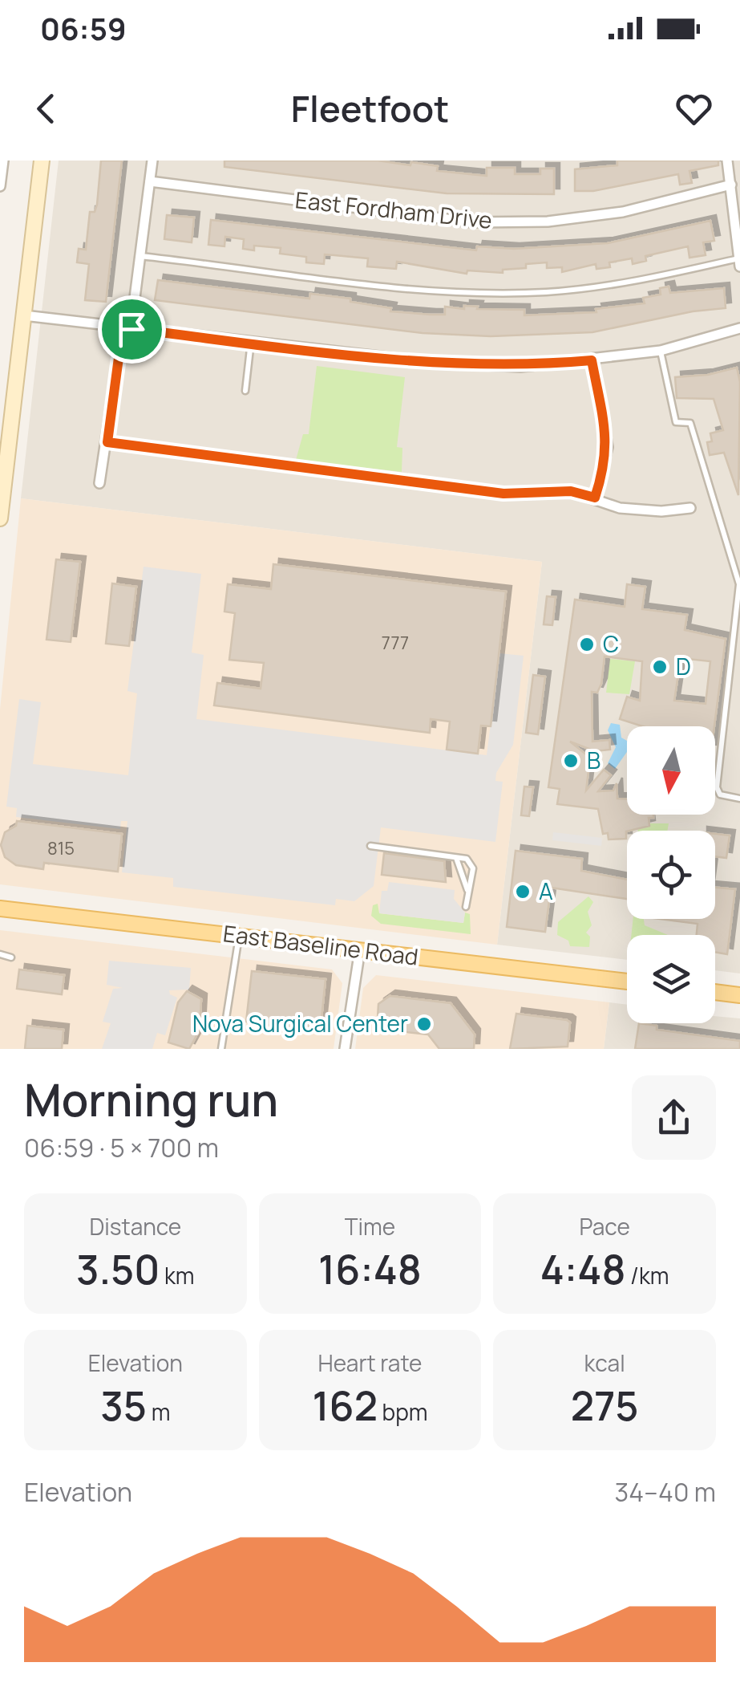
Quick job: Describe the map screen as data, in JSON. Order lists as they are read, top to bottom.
{
  "streets": {
    "main road": ["East Baseline Road"],
    "street": ["East Fordham Drive"]
  },
  "places": [
    "C",
    "D",
    "B",
    "A",
    "Nova Surgical Center"
  ],
  "house_numbers": ["777", "815"],
  "north": "bottom",
  "page": {
    "status": "06:59",
    "header": "Fleetfoot",
    "heading": ["Morning run", "06:59 · 5 × 700 m"],
    "stats": [
      ["Distance", "3.50 km"],
      ["Time", "16:48"],
      ["Pace", "4:48 /km"],
      ["Elevation", "35 m"],
      ["Heart rate", "162 bpm"],
      ["kcal", "275"]
    ],
    "chart": ["Elevation", "34–40 m"]
  }
}
